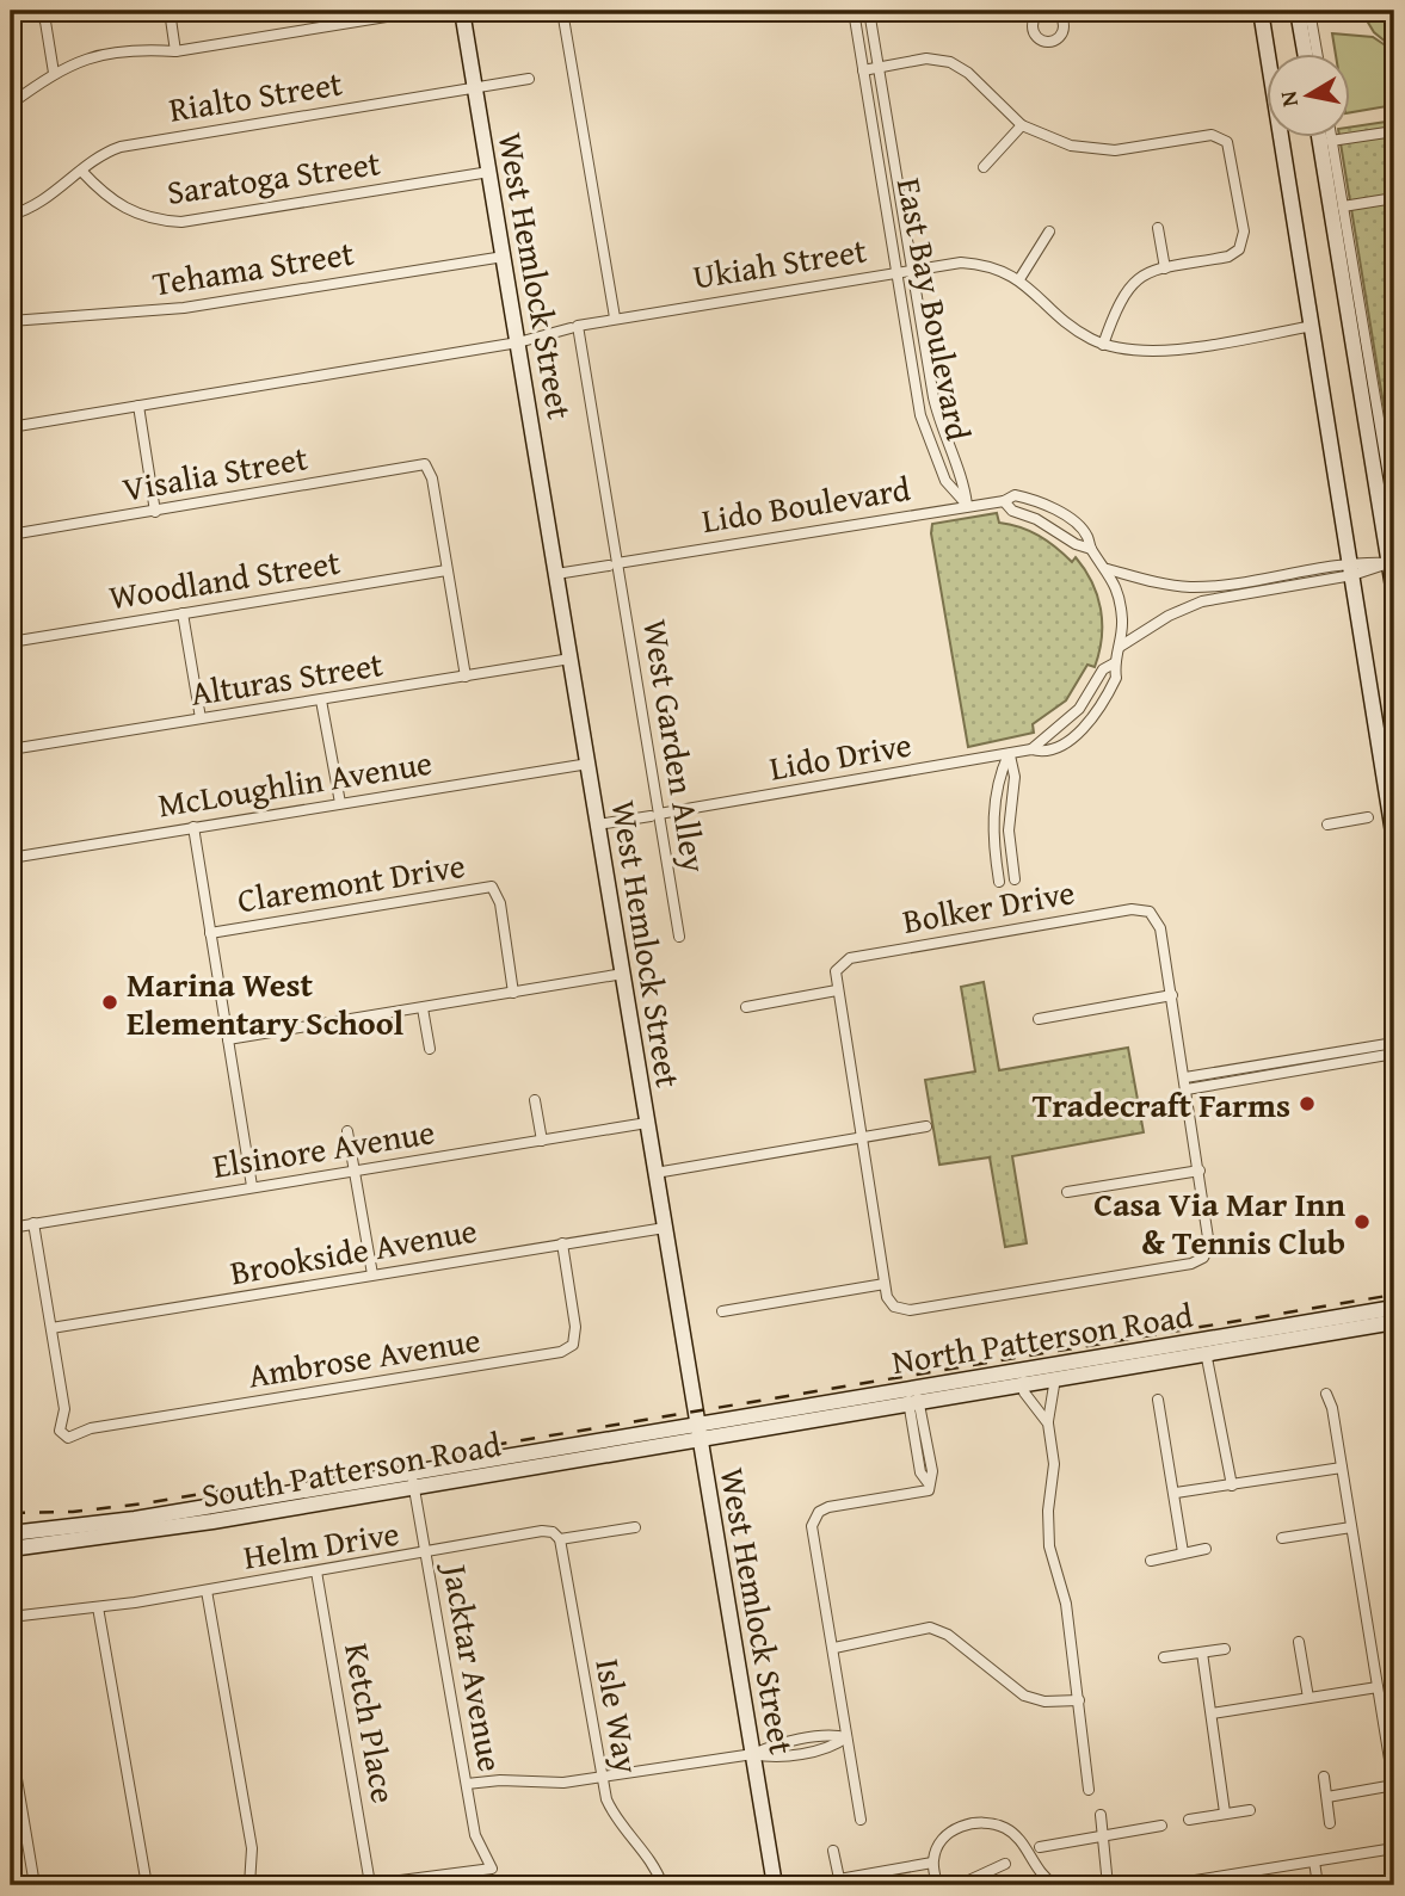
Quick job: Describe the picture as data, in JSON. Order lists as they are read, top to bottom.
{
  "streets": {
    "street": [
      "Rialto Street",
      "Saratoga Street",
      "Ukiah Street",
      "Tehama Street",
      "West Hemlock Street",
      "East Bay Boulevard",
      "Visalia Street",
      "Lido Boulevard",
      "Woodland Street",
      "Alturas Street",
      "West Garden Alley",
      "Lido Drive",
      "McLoughlin Avenue",
      "Claremont Drive",
      "Bolker Drive",
      "Elsinore Avenue",
      "Brookside Avenue",
      "North Patterson Road",
      "Ambrose Avenue",
      "South Patterson Road",
      "Helm Drive",
      "Jacktar Avenue",
      "Isle Way",
      "Ketch Place"
    ]
  },
  "crossings": [
    ["Rialto Street", "Saratoga Street"],
    ["Rialto Street", "West Hemlock Street"],
    ["Saratoga Street", "West Hemlock Street"],
    ["Ukiah Street", "West Hemlock Street"],
    ["Ukiah Street", "East Bay Boulevard"],
    ["Ukiah Street", "West Garden Alley"],
    ["Tehama Street", "West Hemlock Street"],
    ["West Hemlock Street", "Lido Boulevard"],
    ["West Hemlock Street", "Alturas Street"],
    ["West Hemlock Street", "Lido Drive"],
    ["West Hemlock Street", "McLoughlin Avenue"],
    ["West Hemlock Street", "Elsinore Avenue"],
    ["West Hemlock Street", "Brookside Avenue"],
    ["West Hemlock Street", "North Patterson Road"],
    ["West Hemlock Street", "South Patterson Road"],
    ["East Bay Boulevard", "Lido Boulevard"],
    ["Visalia Street", "Woodland Street"],
    ["Lido Boulevard", "West Garden Alley"],
    ["Lido Boulevard", "Lido Drive"],
    ["West Garden Alley", "Lido Drive"],
    ["Brookside Avenue", "Ambrose Avenue"],
    ["North Patterson Road", "South Patterson Road"],
    ["South Patterson Road", "Jacktar Avenue"],
    ["Helm Drive", "Jacktar Avenue"],
    ["Helm Drive", "Isle Way"],
    ["Helm Drive", "Ketch Place"],
    ["Jacktar Avenue", "Ketch Place"]
  ],
  "places": ["Marina West Elementary School", "Tradecraft Farms", "Casa Via Mar Inn & Tennis Club"],
  "north": "left"
}
